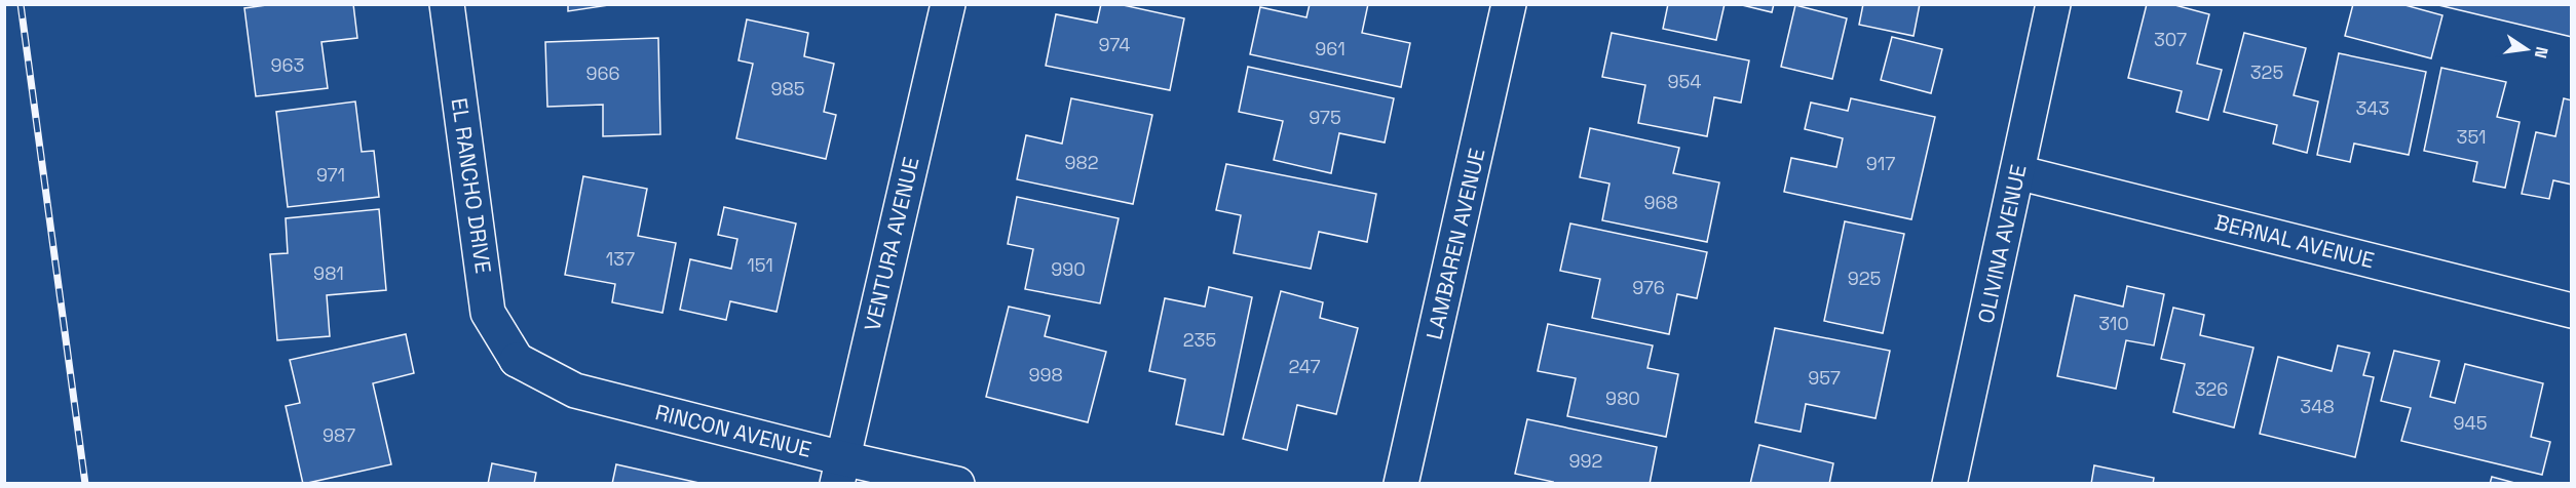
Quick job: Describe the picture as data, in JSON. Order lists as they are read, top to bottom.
{
  "streets": {
    "street": [
      "EL RANCHO DRIVE",
      "BERNAL AVENUE",
      "VENTURA AVENUE",
      "LAMBAREN AVENUE",
      "OLIVINA AVENUE",
      "RINCON AVENUE"
    ]
  },
  "crossings": [
    ["EL RANCHO DRIVE", "RINCON AVENUE"],
    ["BERNAL AVENUE", "OLIVINA AVENUE"],
    ["VENTURA AVENUE", "RINCON AVENUE"]
  ],
  "house_numbers": [
    "307",
    "974",
    "961",
    "963",
    "325",
    "966",
    "954",
    "985",
    "343",
    "975",
    "351",
    "982",
    "917",
    "971",
    "968",
    "137",
    "151",
    "990",
    "981",
    "925",
    "976",
    "310",
    "235",
    "247",
    "998",
    "957",
    "326",
    "980",
    "348",
    "945",
    "987",
    "992"
  ],
  "north": "right"
}
